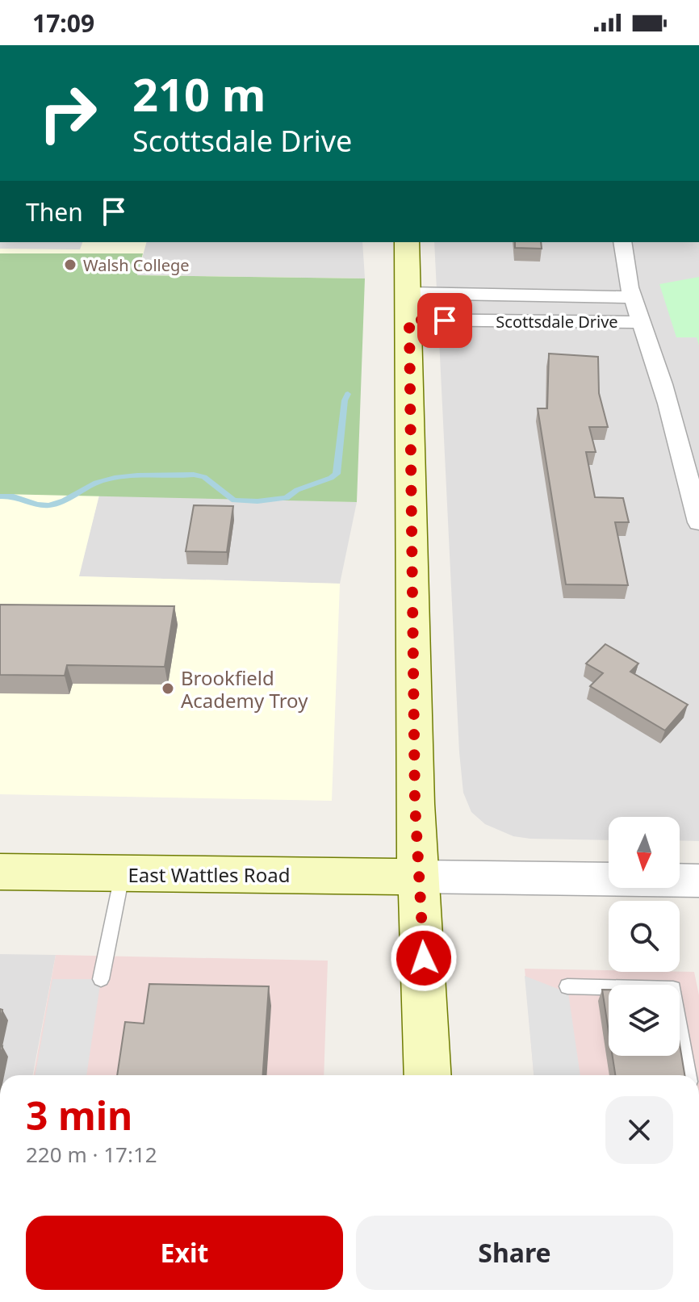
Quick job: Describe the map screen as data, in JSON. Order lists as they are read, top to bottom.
{
  "streets": {
    "main road": ["East Wattles Road"],
    "street": ["Scottsdale Drive"]
  },
  "places": ["Walsh College", "Brookfield Academy Troy"],
  "north": "bottom",
  "page": {
    "status": "17:09",
    "turn": ["210 m", "Scottsdale Drive"],
    "then": "Then",
    "heading": ["3 min", "220 m · 17:12"],
    "buttons": ["Exit", "Share"]
  }
}
